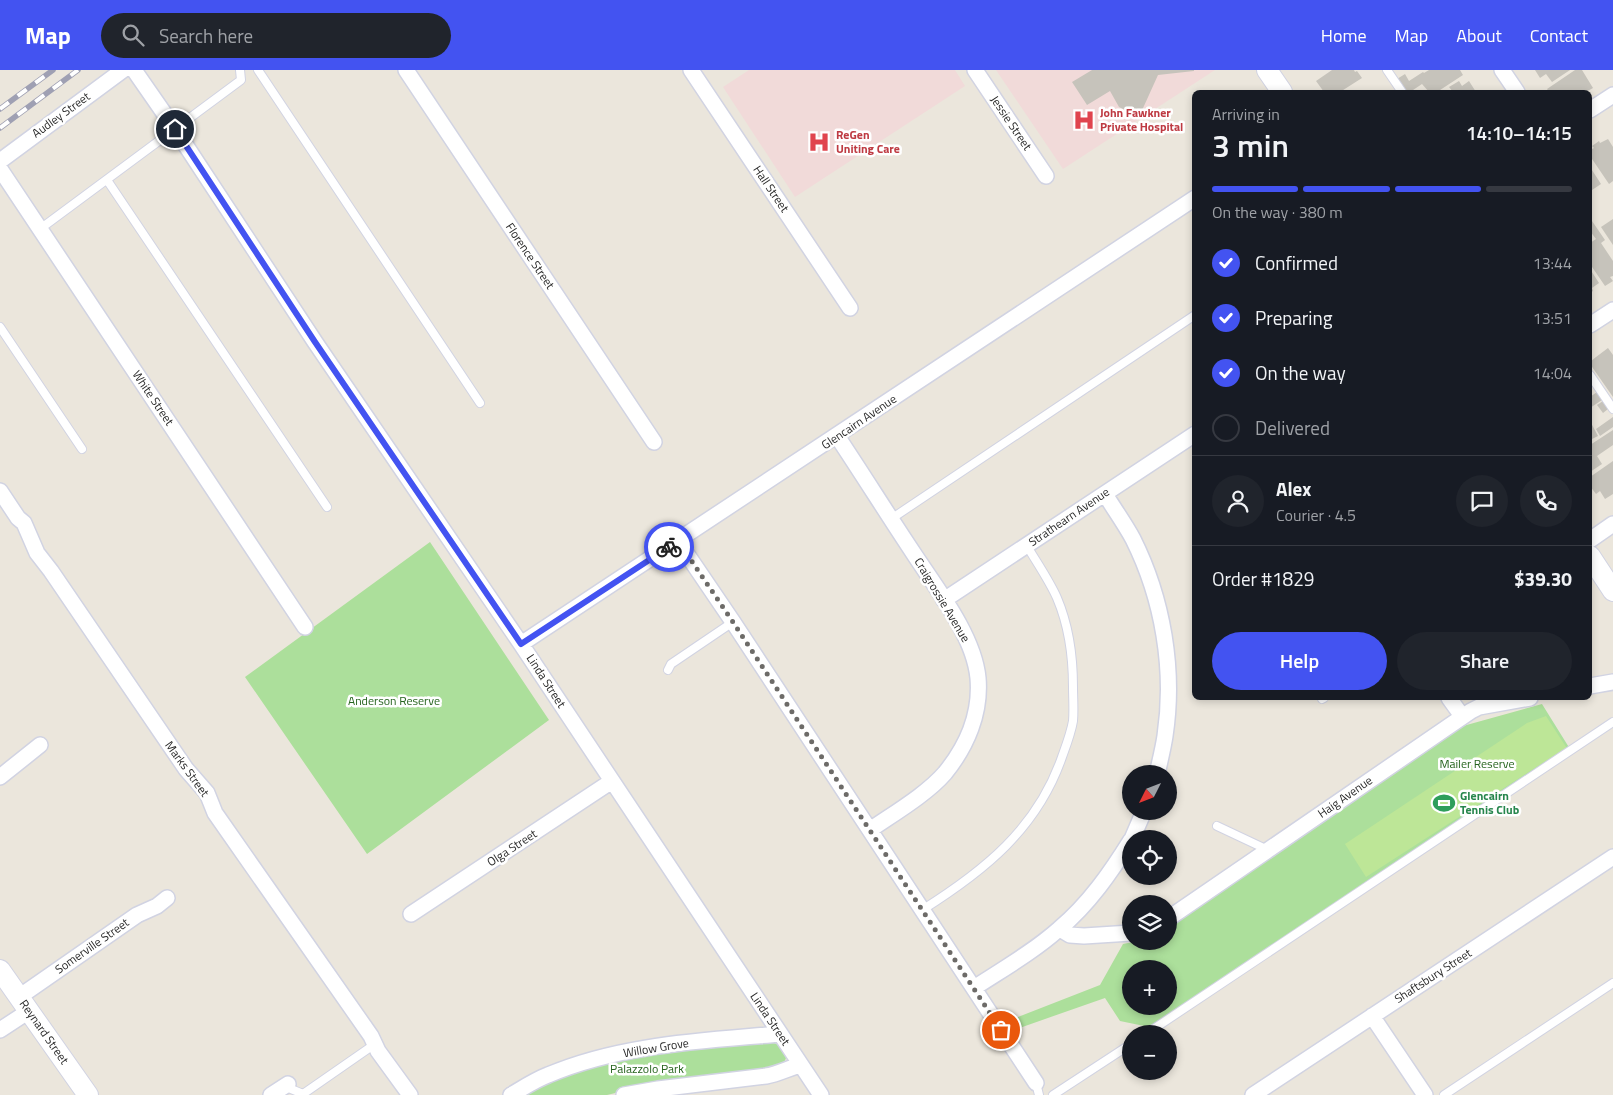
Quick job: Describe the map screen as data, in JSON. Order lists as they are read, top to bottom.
{
  "streets": {
    "street": [
      "Audley Street",
      "Jessie Street",
      "Hall Street",
      "Florence Street",
      "White Street",
      "Glencairn Avenue",
      "Strathearn Avenue",
      "Craigrossie Avenue",
      "Linda Street",
      "Marks Street",
      "Haig Avenue",
      "Olga Street",
      "Somerville Street",
      "Shaftsbury Street",
      "Reynard Street",
      "Willow Grove"
    ]
  },
  "crossings": [
    ["Glencairn Avenue", "Craigrossie Avenue"],
    ["Glencairn Avenue", "Linda Street"],
    ["Strathearn Avenue", "Craigrossie Avenue"],
    ["Linda Street", "Olga Street"],
    ["Linda Street", "Willow Grove"],
    ["Somerville Street", "Reynard Street"]
  ],
  "parks": ["Anderson Reserve", "Mailer Reserve", "Palazzolo Park"],
  "places": {
    "hospital": ["John Fawkner Private Hospital", "ReGen Uniting Care"],
    "sports": ["Glencairn Tennis Club"]
  },
  "north": "bottom left",
  "page": {
    "header": "Map",
    "search": "Search here",
    "nav": [
      "Home",
      "Map",
      "About",
      "Contact"
    ],
    "heading": ["3 min", "Arriving in", "14:10–14:15"],
    "panel": [
      "Alex",
      "Courier · 4.5",
      "Order #1829",
      "$39.30"
    ],
    "bar": "On the way · 380 m",
    "list": [
      ["Confirmed", "13:44"],
      ["Preparing", "13:51"],
      ["On the way", "14:04"],
      "Delivered"
    ],
    "buttons": ["Help", "Share"],
    "map_buttons": ["+", "−"]
  }
}
